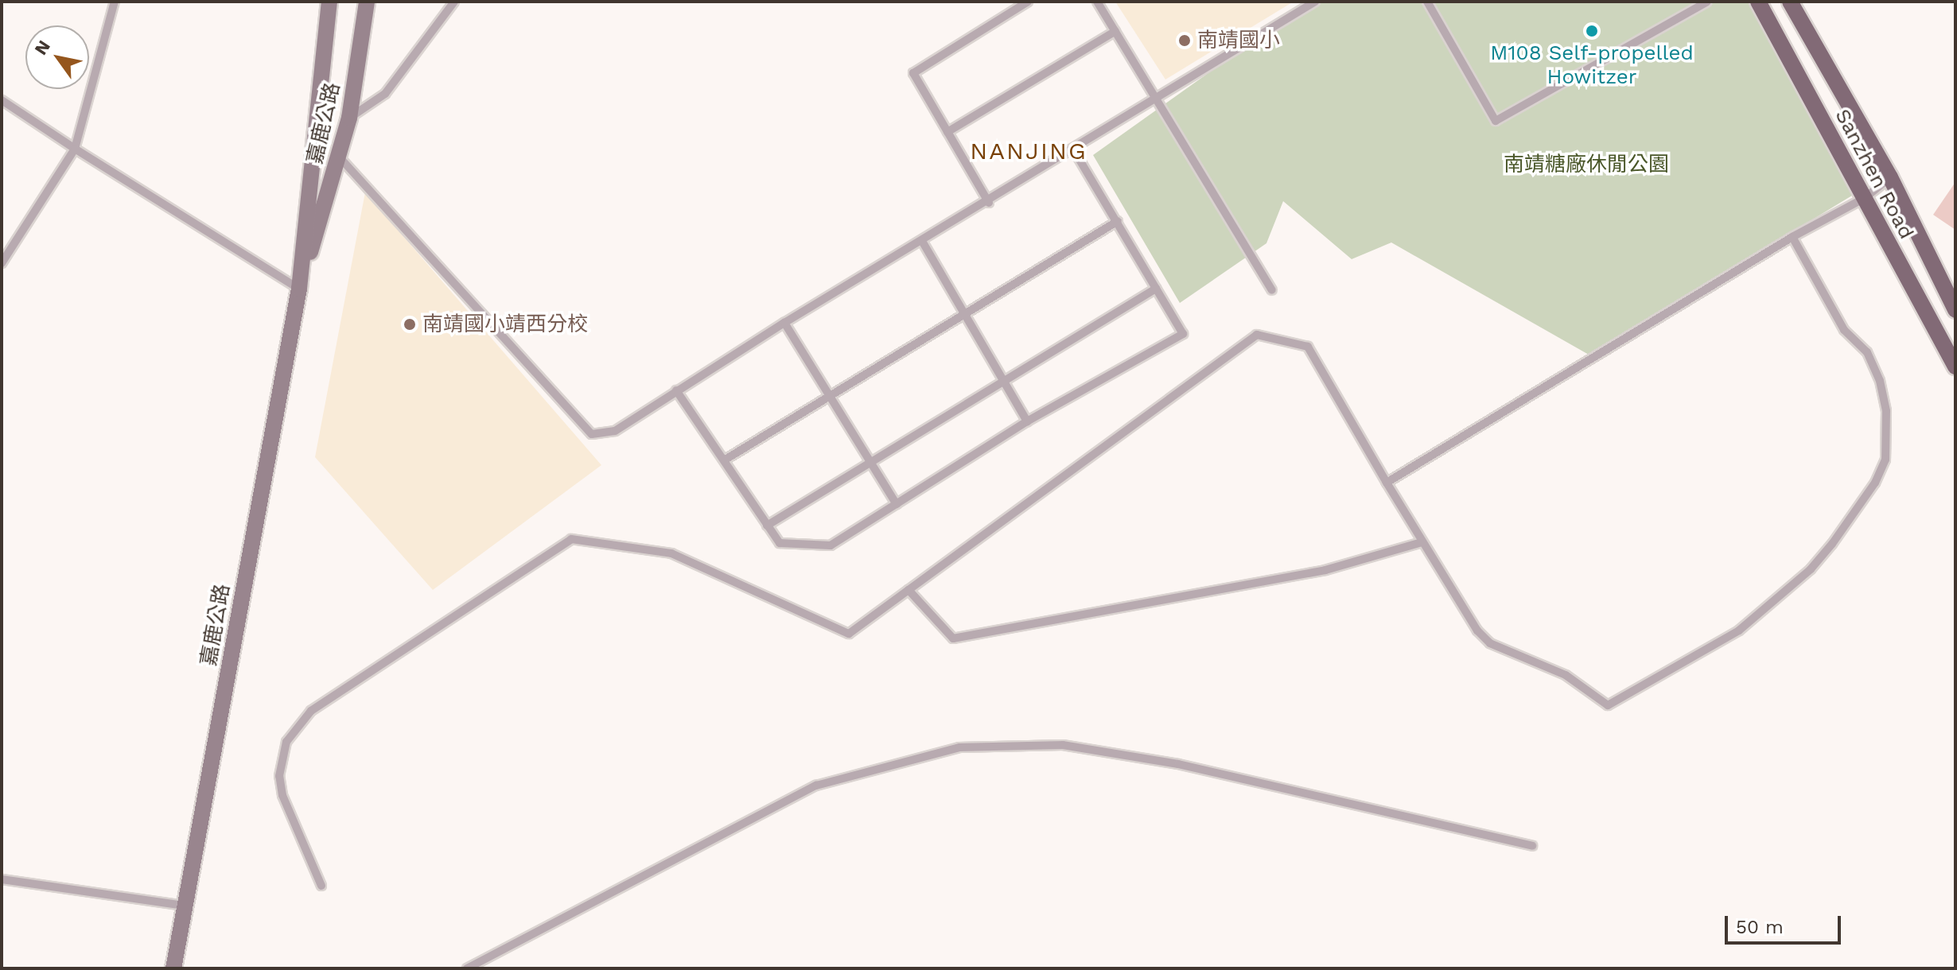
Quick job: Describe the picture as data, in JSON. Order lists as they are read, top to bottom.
{
  "streets": {
    "main road": ["嘉鹿公路", "Sanzhen Road"]
  },
  "districts": ["NANJING"],
  "parks": ["南靖糖廠休閒公園"],
  "places": ["M108 Self-propelled Howitzer", "南靖國小", "南靖國小靖西分校"],
  "scale_bar": "50 m",
  "north": "top left"
}
